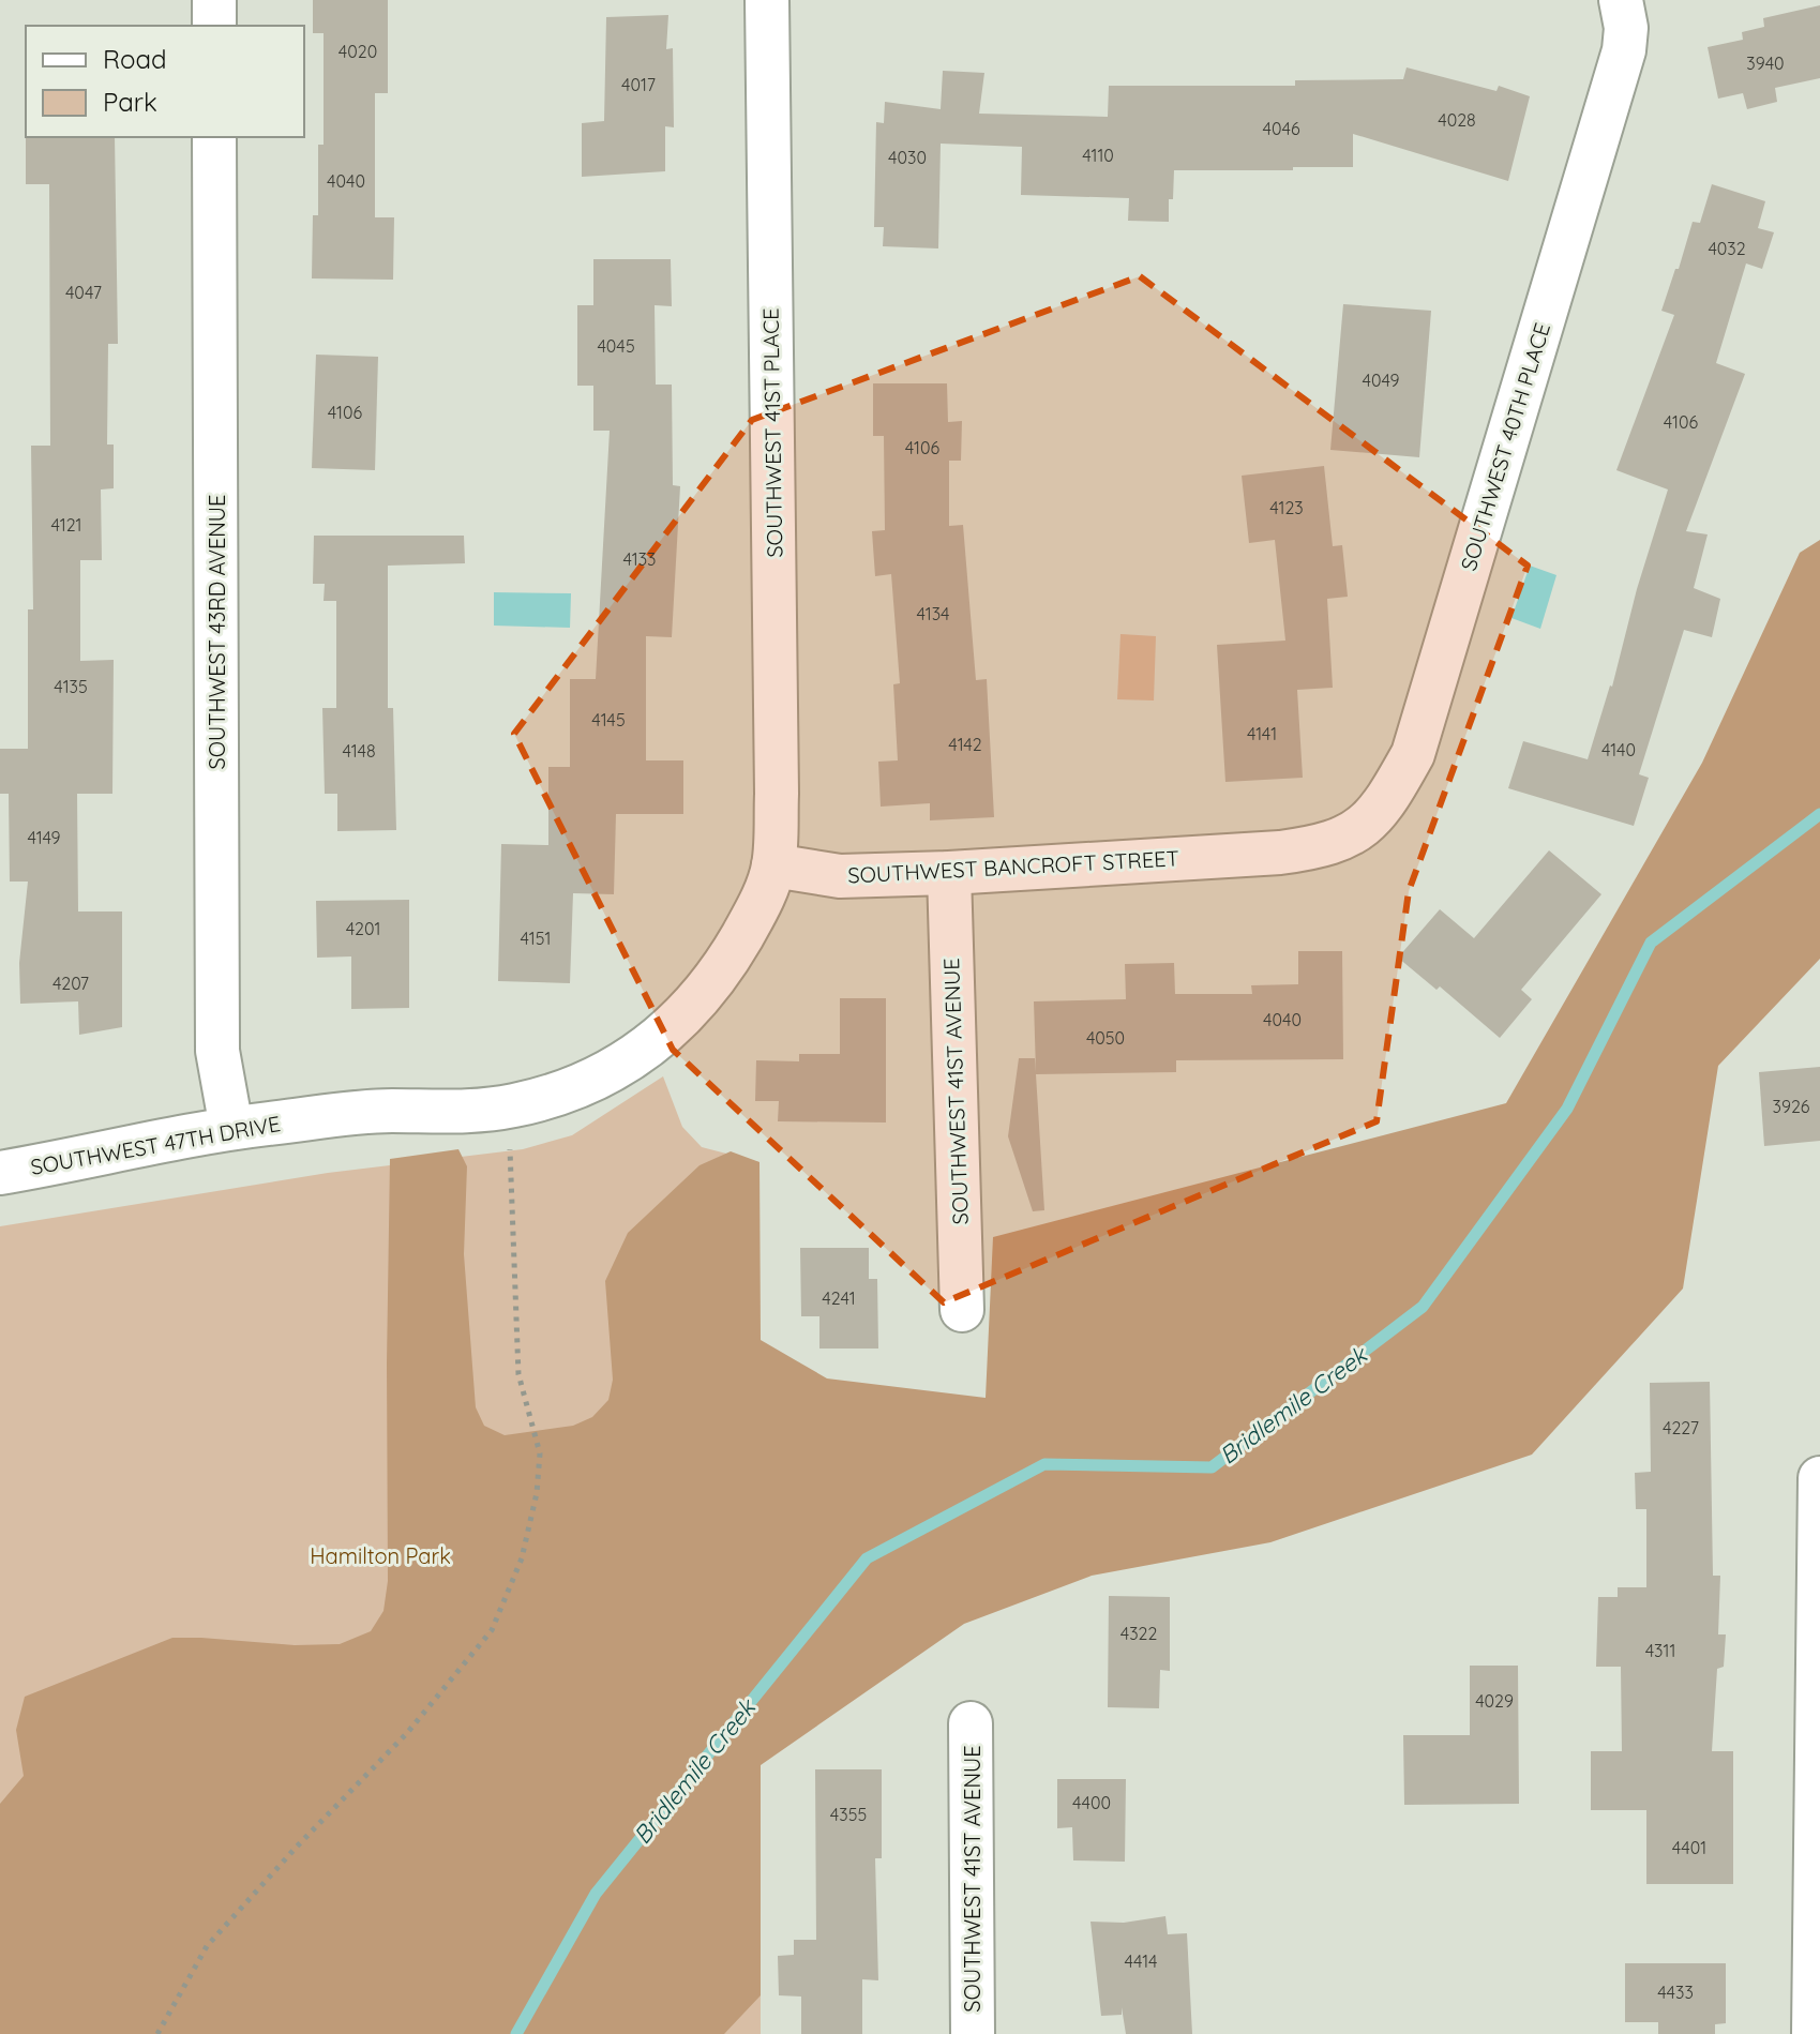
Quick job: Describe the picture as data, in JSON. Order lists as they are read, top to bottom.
{
  "streets": {
    "street": [
      "SOUTHWEST 41ST PLACE",
      "SOUTHWEST 40TH PLACE",
      "SOUTHWEST 43RD AVENUE",
      "SOUTHWEST BANCROFT STREET",
      "SOUTHWEST 41ST AVENUE",
      "SOUTHWEST 47TH DRIVE"
    ]
  },
  "crossings": [
    ["SOUTHWEST 41ST PLACE", "SOUTHWEST BANCROFT STREET"],
    ["SOUTHWEST 40TH PLACE", "SOUTHWEST BANCROFT STREET"],
    ["SOUTHWEST 43RD AVENUE", "SOUTHWEST 47TH DRIVE"],
    ["SOUTHWEST BANCROFT STREET", "SOUTHWEST 41ST AVENUE"]
  ],
  "water": ["Bridlemile Creek"],
  "parks": ["Hamilton Park"],
  "house_numbers": [
    "4020",
    "3940",
    "4017",
    "4028",
    "4046",
    "4110",
    "4030",
    "4040",
    "4032",
    "4047",
    "4045",
    "4049",
    "4106",
    "4106",
    "4106",
    "4123",
    "4121",
    "4133",
    "4134",
    "4135",
    "4145",
    "4141",
    "4142",
    "4140",
    "4148",
    "4149",
    "4201",
    "4151",
    "4207",
    "4040",
    "4050",
    "3926",
    "4241",
    "4227",
    "4322",
    "4311",
    "4029",
    "4400",
    "4355",
    "4401",
    "4414",
    "4433"
  ],
  "legend": ["Road", "Park"]
}
